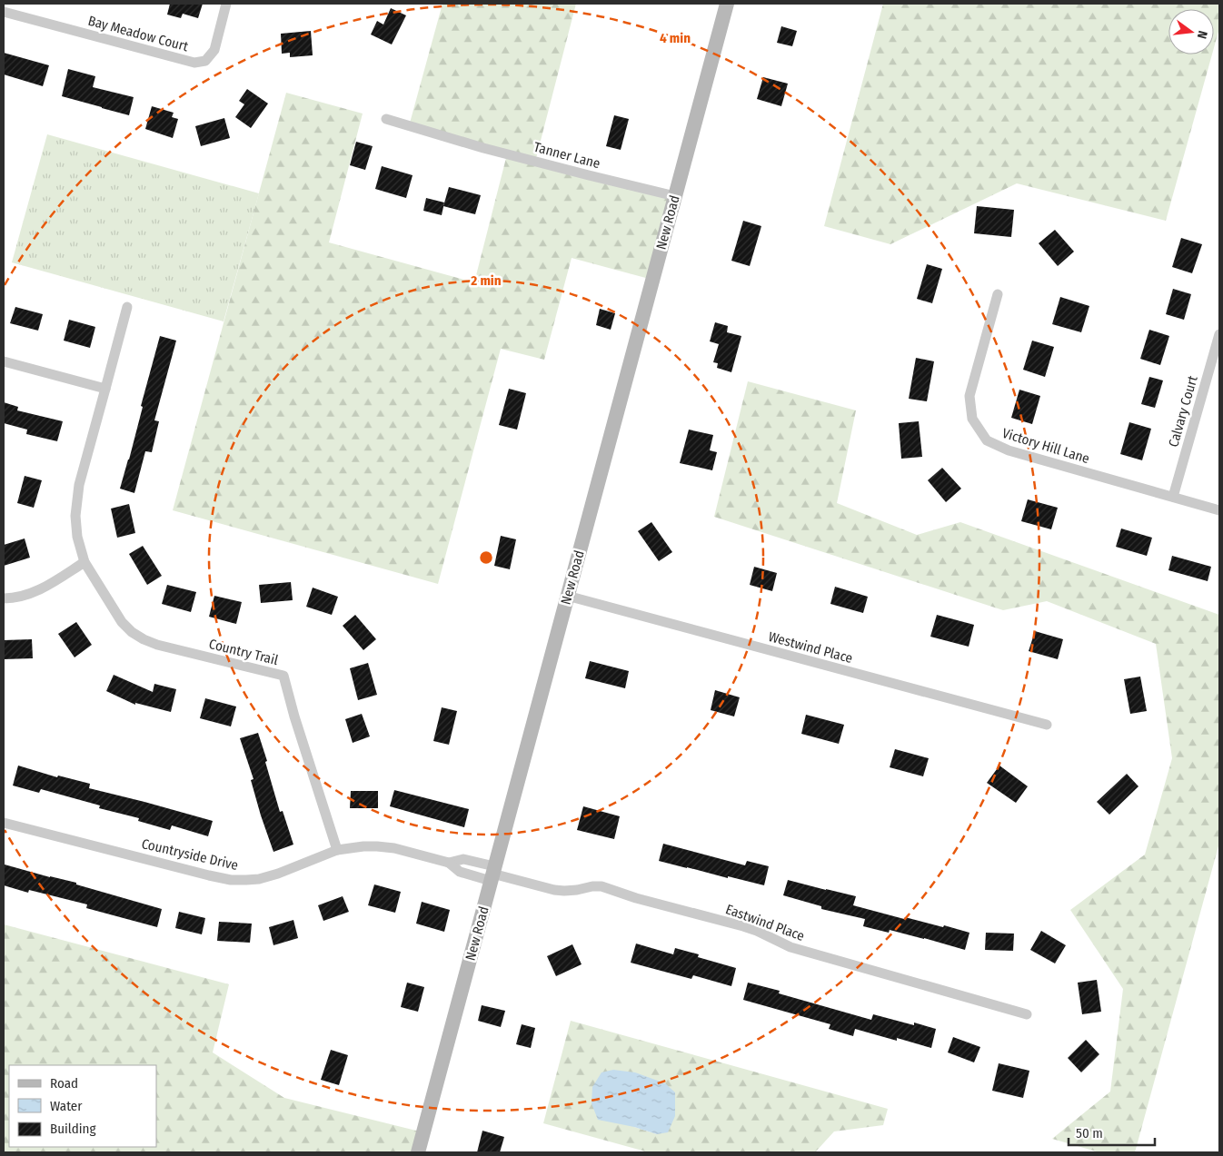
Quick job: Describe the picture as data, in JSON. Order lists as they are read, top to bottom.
{
  "streets": {
    "street": [
      "Bay Meadow Court",
      "Tanner Lane",
      "New Road",
      "Calvary Court",
      "Victory Hill Lane",
      "Westwind Place",
      "Country Trail",
      "Countryside Drive",
      "Eastwind Place"
    ]
  },
  "crossings": [
    ["Tanner Lane", "New Road"],
    ["New Road", "Westwind Place"],
    ["New Road", "Countryside Drive"],
    ["New Road", "Eastwind Place"],
    ["Calvary Court", "Victory Hill Lane"],
    ["Country Trail", "Countryside Drive"],
    ["Countryside Drive", "Eastwind Place"]
  ],
  "legend": ["Road", "Water", "Building"],
  "scale_bar": "50 m",
  "north": "right",
  "rings": ["4 min", "2 min"]
}
